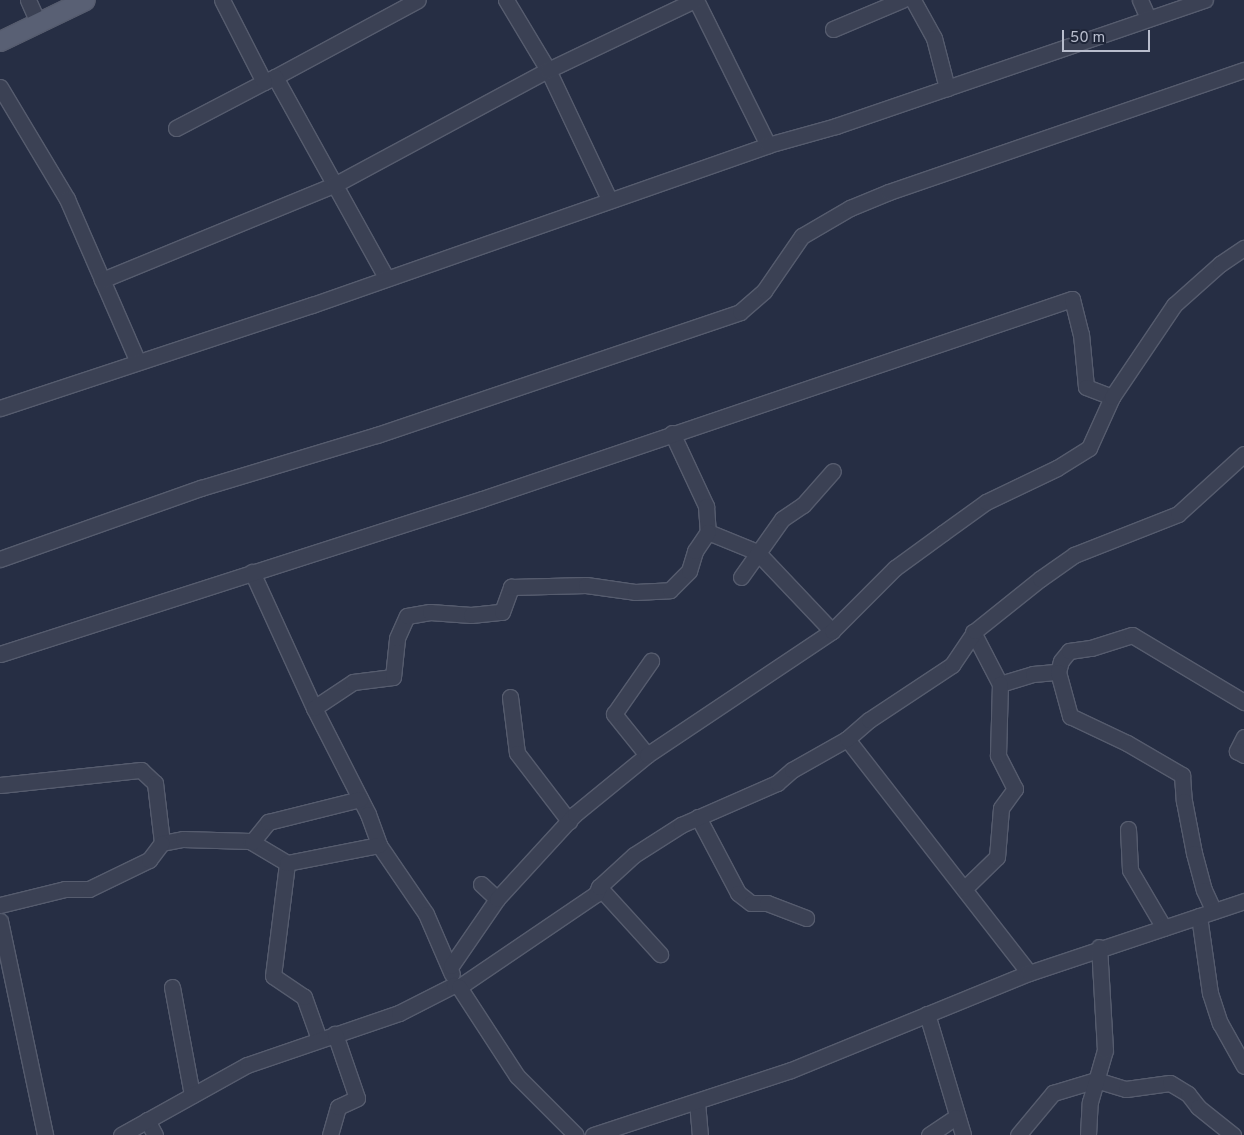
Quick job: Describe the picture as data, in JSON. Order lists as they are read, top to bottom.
{
  "scale_bar": "50 m"
}
